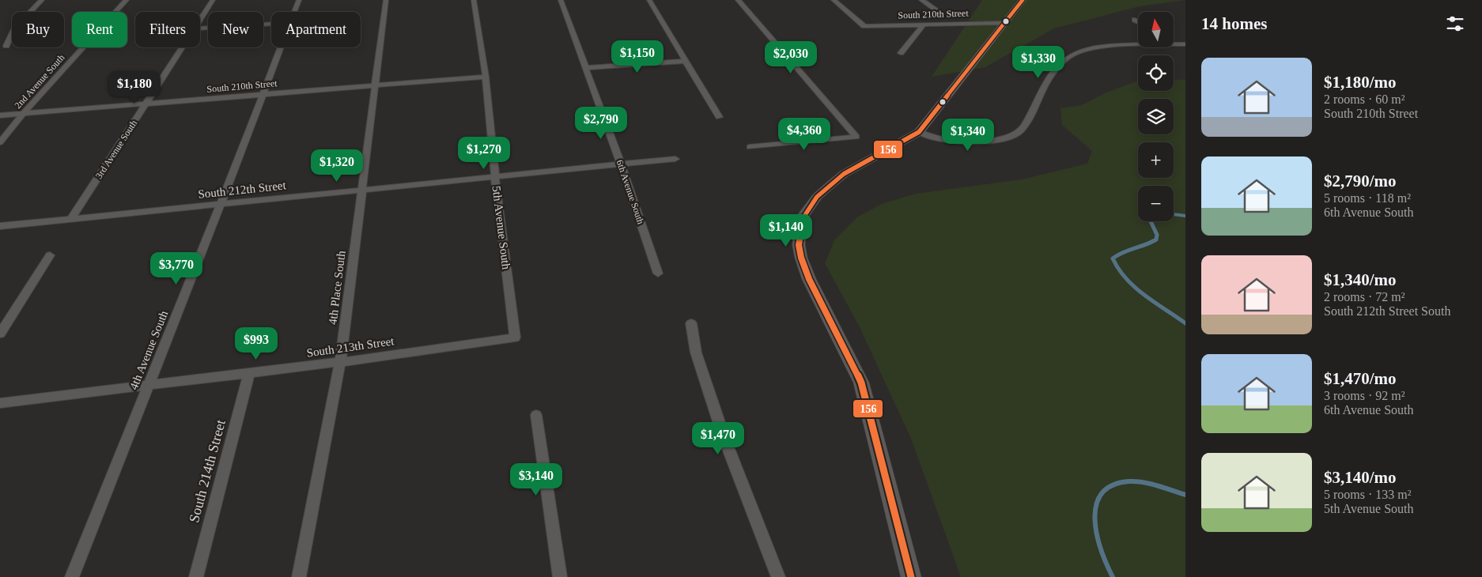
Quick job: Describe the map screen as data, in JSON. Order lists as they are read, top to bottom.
{
  "streets": {
    "street": [
      "South 210th Street",
      "2nd Avenue South",
      "3rd Avenue South",
      "South 212th Street",
      "6th Avenue South",
      "5th Avenue South",
      "4th Place South",
      "South 213th Street",
      "4th Avenue South",
      "South 214th Street"
    ]
  },
  "crossings": [
    ["South 210th Street", "2nd Avenue South"],
    ["South 210th Street", "3rd Avenue South"],
    ["South 210th Street", "5th Avenue South"],
    ["South 210th Street", "4th Place South"],
    ["South 210th Street", "4th Avenue South"],
    ["3rd Avenue South", "South 212th Street"],
    ["South 212th Street", "6th Avenue South"],
    ["South 212th Street", "5th Avenue South"],
    ["South 212th Street", "4th Place South"],
    ["South 212th Street", "4th Avenue South"],
    ["5th Avenue South", "South 213th Street"],
    ["4th Place South", "South 213th Street"],
    ["South 213th Street", "4th Avenue South"],
    ["South 213th Street", "South 214th Street"]
  ],
  "lines": ["transit line 156"],
  "north": "top",
  "page": {
    "heading": "14 homes",
    "map_buttons": ["+", "−"],
    "chip": [
      "Buy",
      "Rent",
      "Filters",
      "New",
      "Apartment"
    ],
    "price": [
      "$1,150",
      "$2,030",
      "$1,330",
      "$1,180",
      "$2,790",
      "$4,360",
      "$1,340",
      "$1,270",
      "$1,320",
      "$1,140",
      "$3,770",
      "$993",
      "$1,470",
      "$3,140"
    ],
    "list": [
      {
        "name": "$1,180/mo",
        "note": "2 rooms · 60 m² · South 210th Street"
      },
      {
        "name": "$2,790/mo",
        "note": "5 rooms · 118 m² · 6th Avenue South"
      },
      {
        "name": "$1,340/mo",
        "note": "2 rooms · 72 m² · South 212th Street South"
      },
      {
        "name": "$1,470/mo",
        "note": "3 rooms · 92 m² · 6th Avenue South"
      },
      {
        "name": "$3,140/mo",
        "note": "5 rooms · 133 m² · 5th Avenue South"
      }
    ]
  }
}
